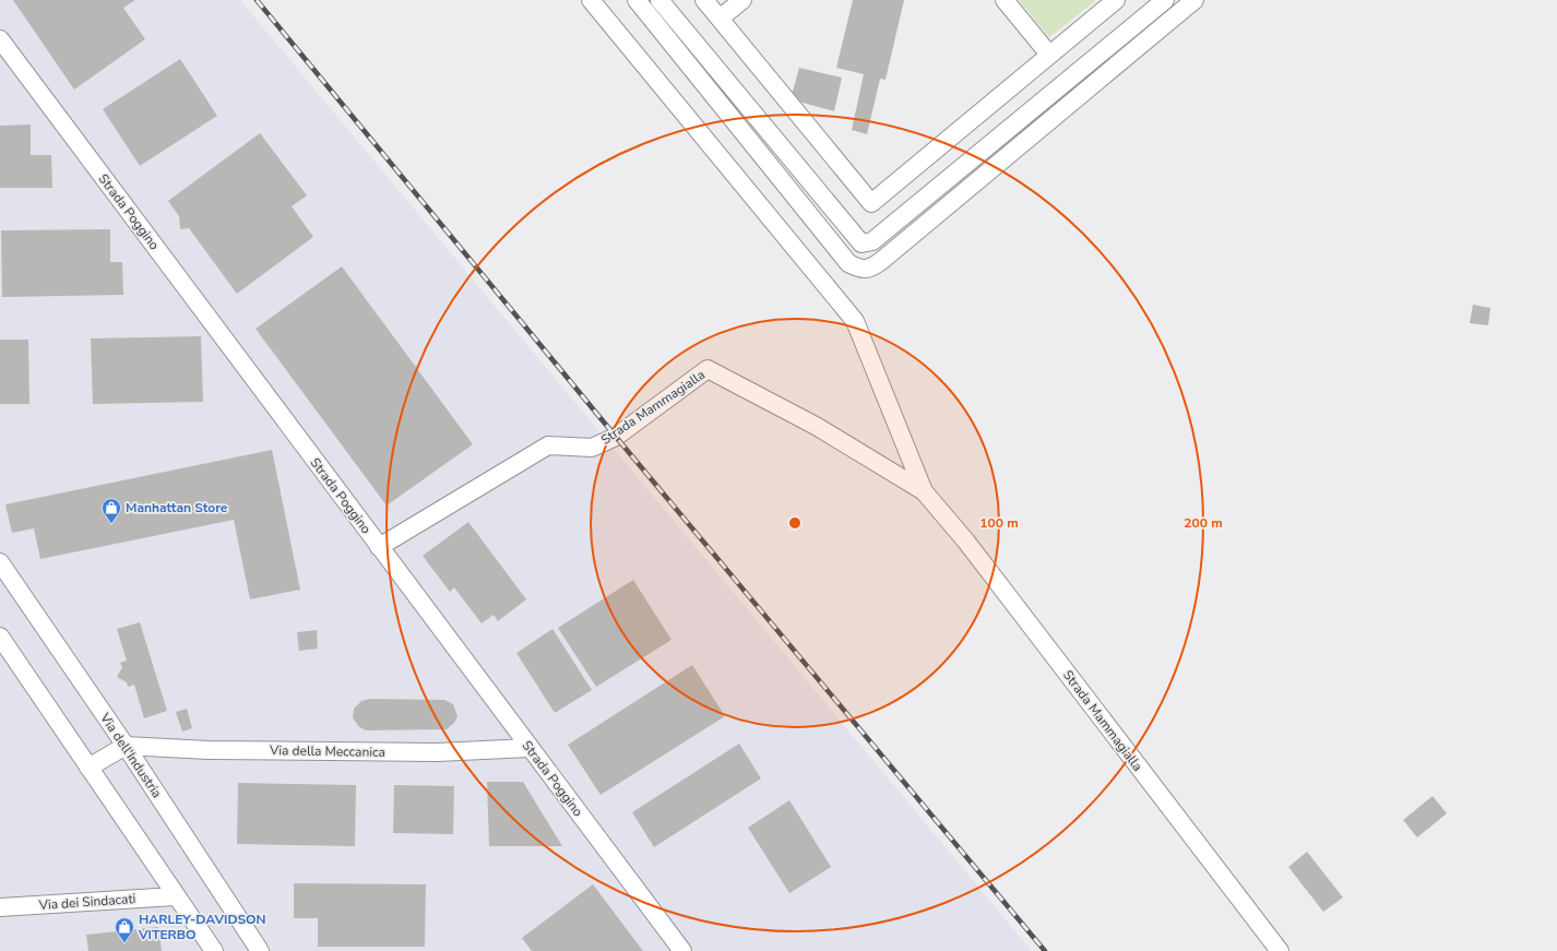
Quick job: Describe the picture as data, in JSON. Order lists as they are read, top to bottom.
{
  "streets": {
    "street": [
      "Strada Poggino",
      "Strada Mammagialla",
      "Via della Meccanica",
      "Via dell'Industria",
      "Via dei Sindacati"
    ]
  },
  "crossings": [
    ["Strada Poggino", "Strada Mammagialla"],
    ["Strada Poggino", "Via della Meccanica"],
    ["Via della Meccanica", "Via dell'Industria"]
  ],
  "places": {
    "shop": ["Manhattan Store", "HARLEY-DAVIDSON VITERBO"]
  },
  "rings": ["100 m", "200 m"]
}
